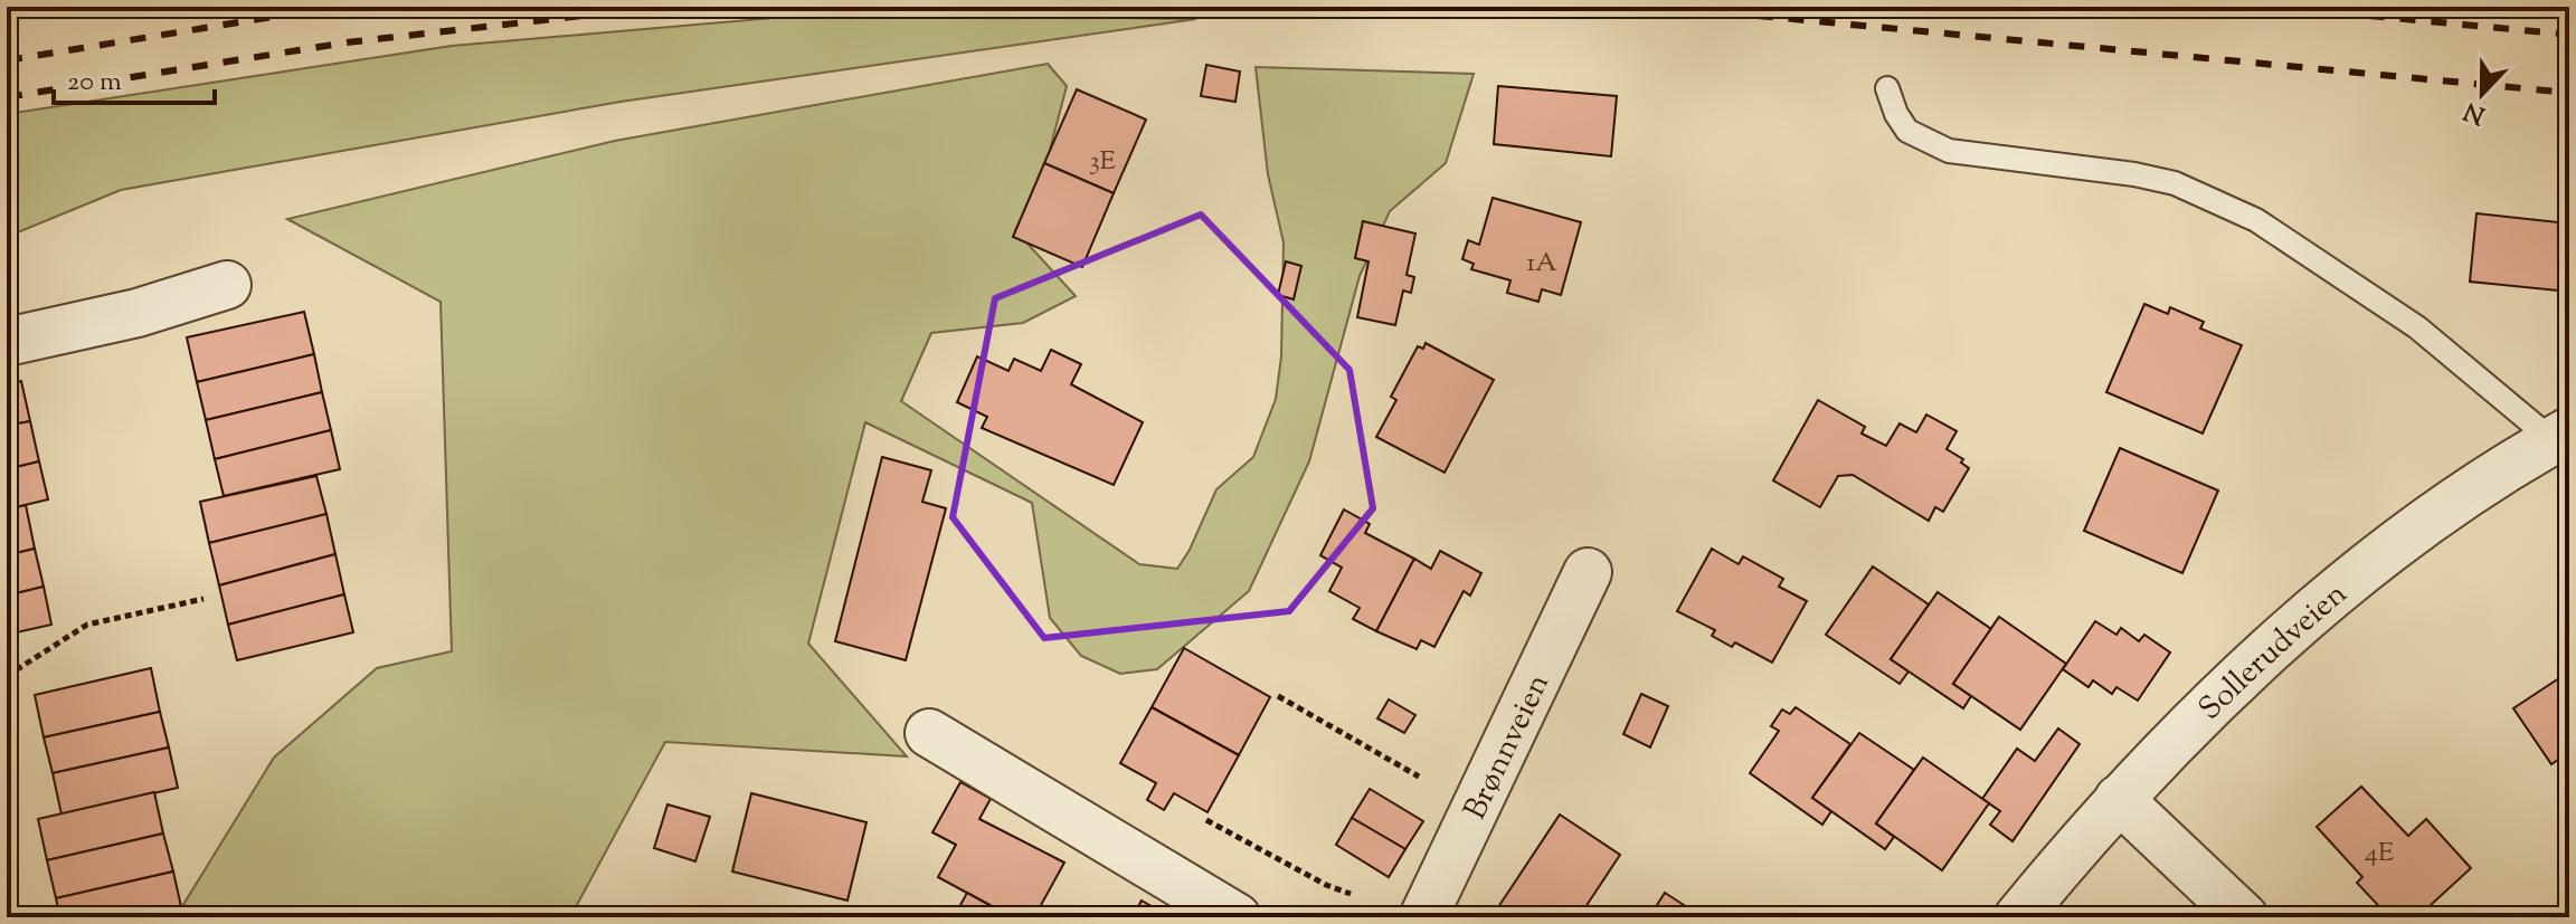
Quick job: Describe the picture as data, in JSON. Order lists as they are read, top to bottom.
{
  "streets": {
    "street": ["Sollerudveien", "Brønnveien"]
  },
  "house_numbers": ["3E", "1A", "4E"],
  "scale_bar": "20 m",
  "north": "bottom"
}
